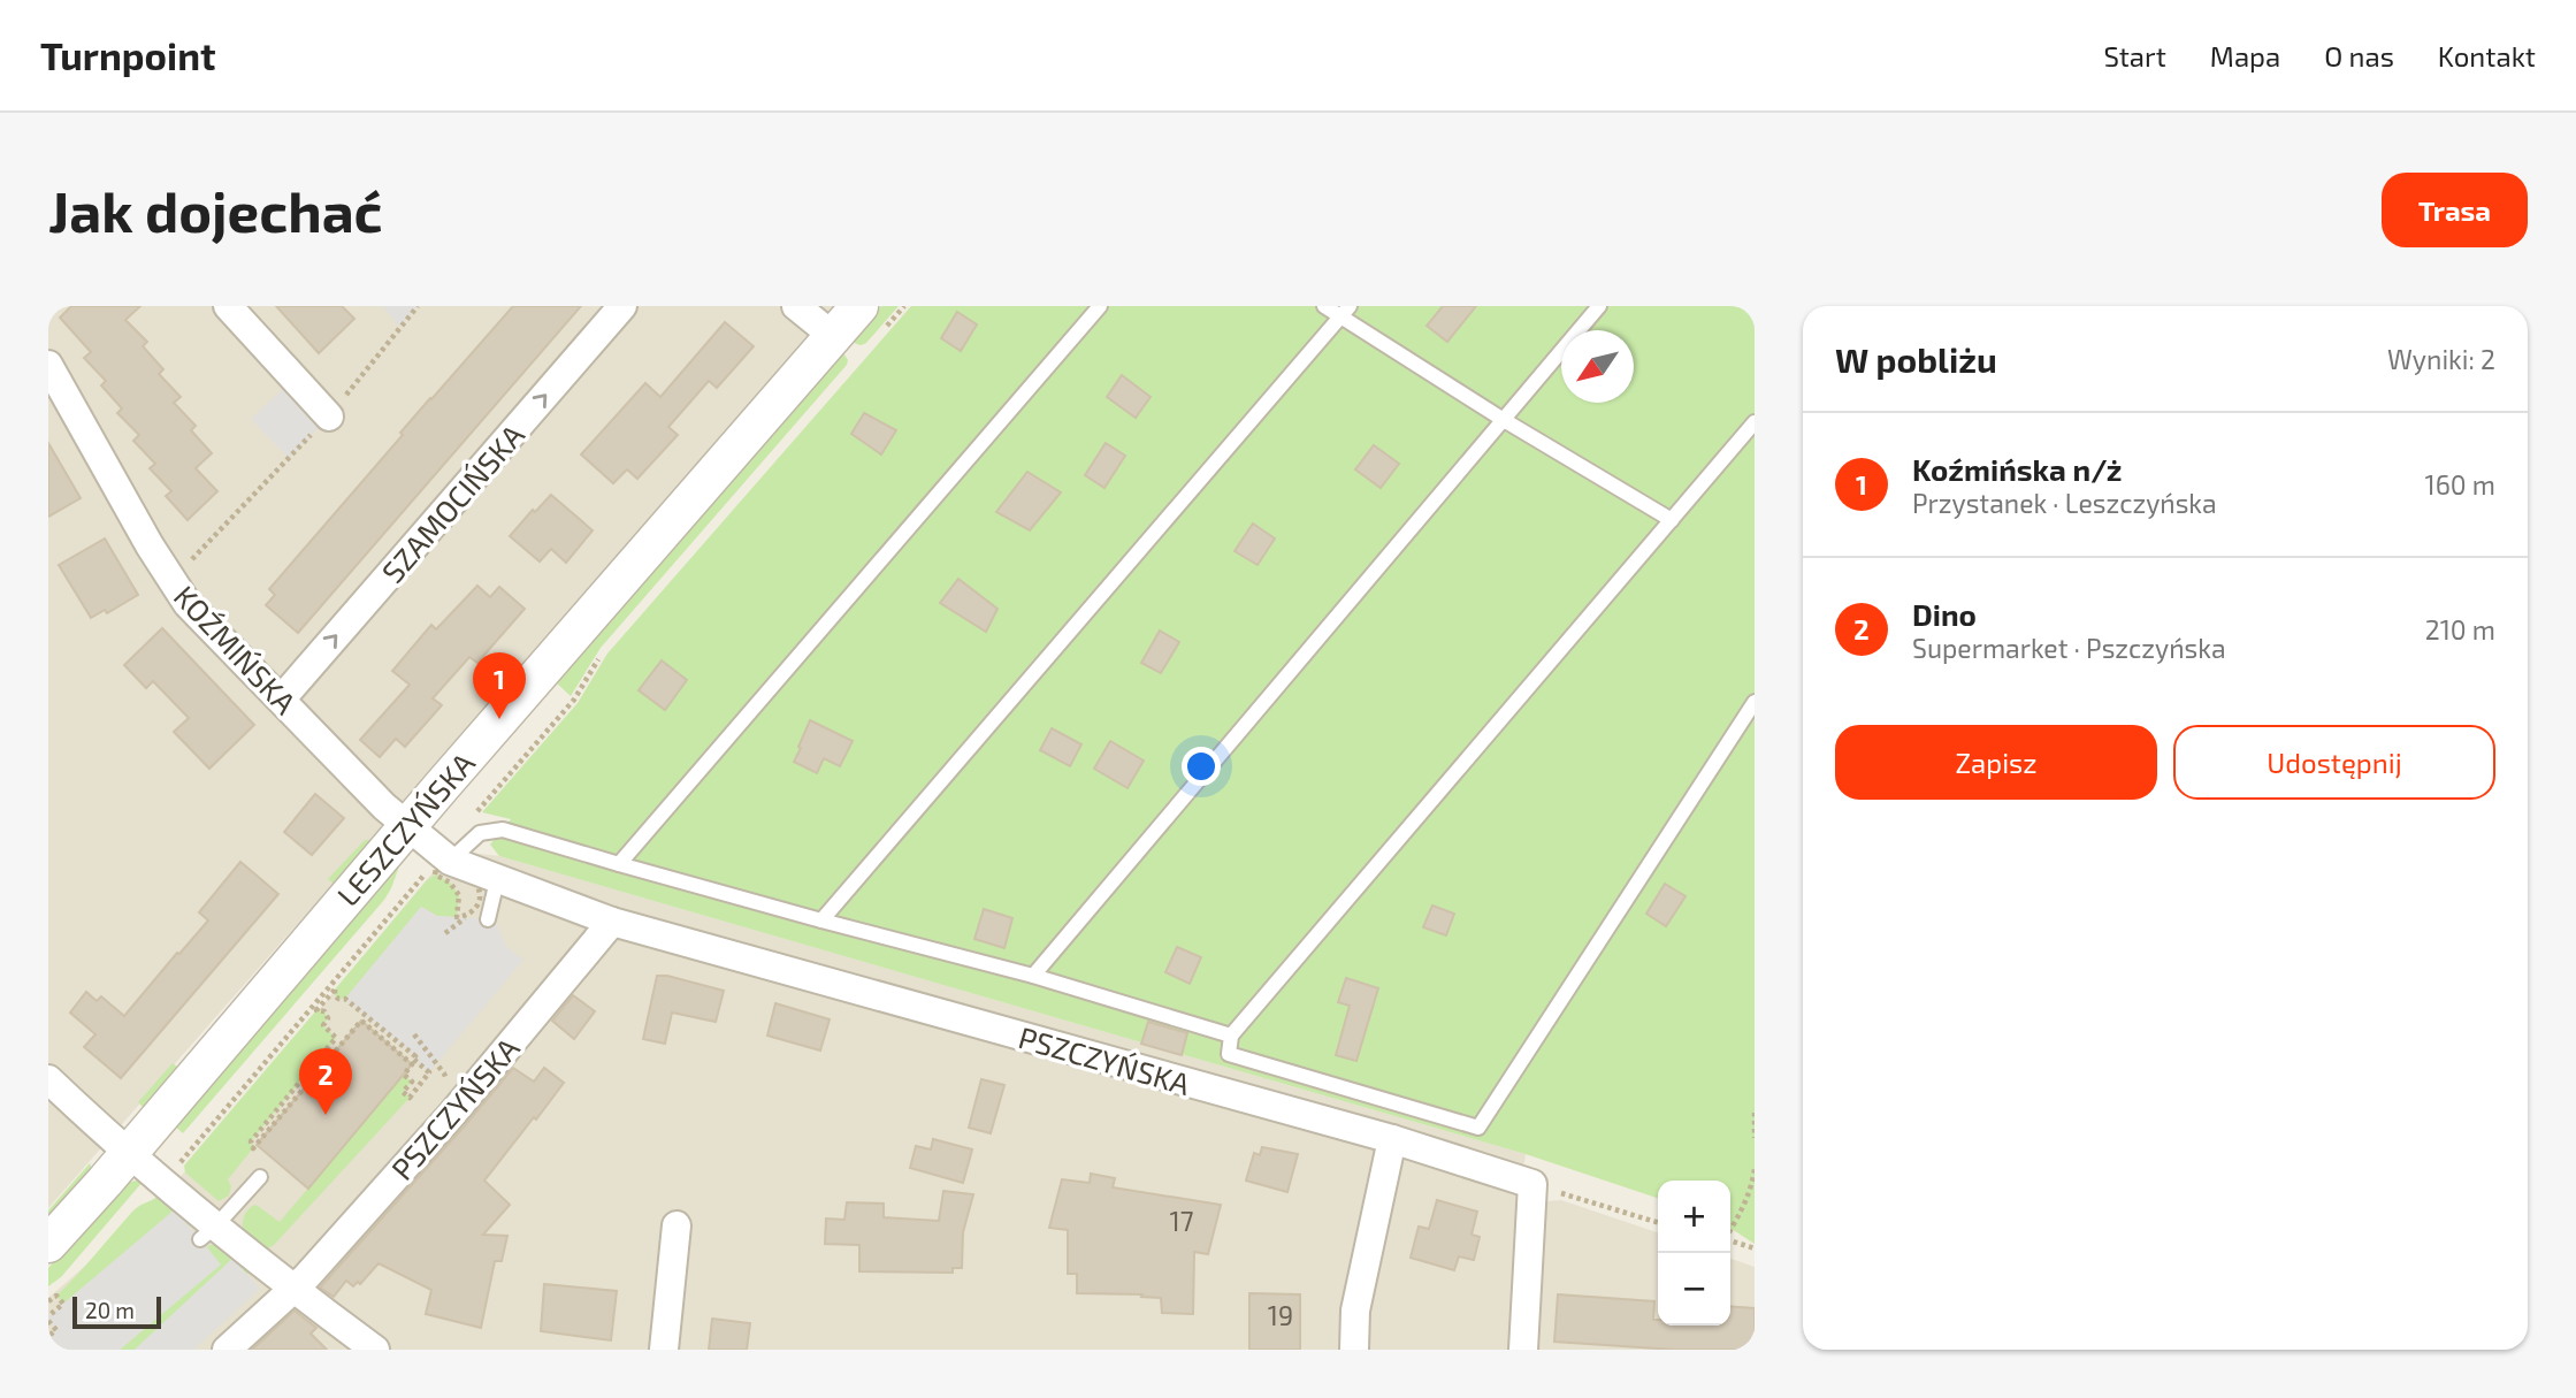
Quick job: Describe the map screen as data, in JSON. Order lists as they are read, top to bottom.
{
  "streets": {
    "street": [
      "SZAMOCIŃSKA",
      "KOŹMIŃSKA",
      "LESZCZYŃSKA",
      "PSZCZYŃSKA"
    ]
  },
  "crossings": [
    ["SZAMOCIŃSKA", "KOŹMIŃSKA"],
    ["KOŹMIŃSKA", "LESZCZYŃSKA"],
    ["KOŹMIŃSKA", "PSZCZYŃSKA"],
    ["LESZCZYŃSKA", "PSZCZYŃSKA"]
  ],
  "one_way": ["SZAMOCIŃSKA"],
  "house_numbers": ["17", "19"],
  "scale_bar": "20 m",
  "north": "bottom left",
  "page": {
    "header": "Turnpoint",
    "nav": [
      "Start",
      "Mapa",
      "O nas",
      "Kontakt"
    ],
    "buttons": [
      "Trasa",
      ["Zapisz", "Udostępnij"]
    ],
    "title": "Jak dojechać",
    "heading": ["W pobliżu", "Wyniki: 2"],
    "list": [
      {
        "mark": "1",
        "name": "Koźmińska n/ż",
        "note": "Przystanek · Leszczyńska",
        "value": "160 m"
      },
      {
        "mark": "2",
        "name": "Dino",
        "note": "Supermarket · Pszczyńska",
        "value": "210 m"
      }
    ],
    "pins": ["1", "2"],
    "map_buttons": ["+", "−"],
    "scale": "20 m"
  }
}
